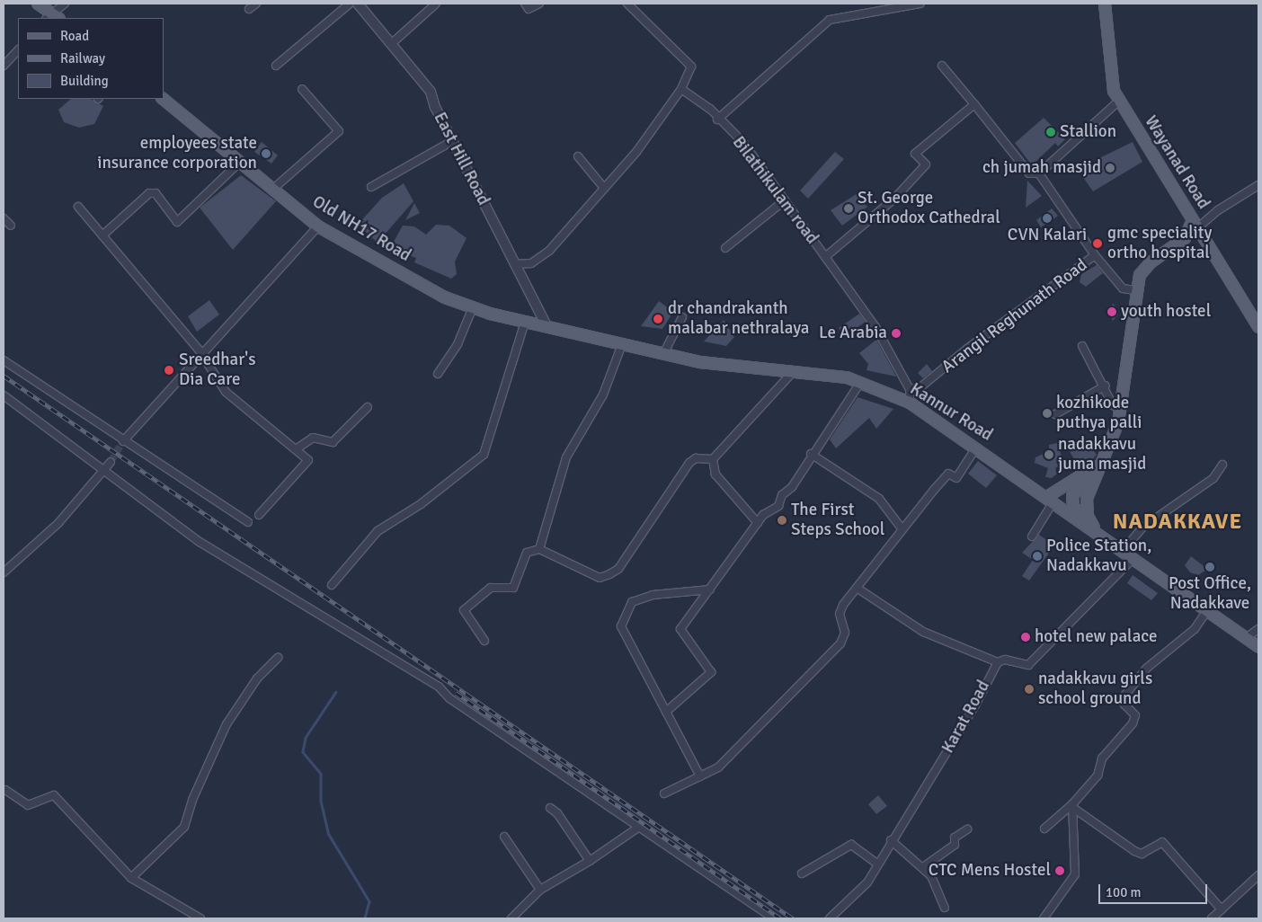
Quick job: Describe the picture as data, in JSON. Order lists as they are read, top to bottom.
{
  "streets": {
    "main road": ["Wayanad Road", "Old NH17 Road", "Kannur Road"],
    "street": [
      "East Hill Road",
      "Bilathikulam road",
      "Arangil Reghunath Road",
      "Karat Road"
    ]
  },
  "crossings": [
    ["East Hill Road", "Old NH17 Road"],
    ["East Hill Road", "Kannur Road"],
    ["Bilathikulam road", "Arangil Reghunath Road"],
    ["Bilathikulam road", "Kannur Road"],
    ["Old NH17 Road", "Kannur Road"],
    ["Kannur Road", "Karat Road"]
  ],
  "districts": ["NADAKKAVE"],
  "places": [
    "Stallion",
    "employees state insurance corporation",
    "ch jumah masjid",
    "St. George Orthodox Cathedral",
    "CVN Kalari",
    "gmc speciality ortho hospital",
    "youth hostel",
    "dr chandrakanth malabar nethralaya",
    "Le Arabia",
    "Sreedhar's Dia Care",
    "kozhikode puthya palli",
    "nadakkavu juma masjid",
    "The First Steps School",
    "Police Station, Nadakkavu",
    "Post Office, Nadakkave",
    "hotel new palace",
    "nadakkavu girls school ground",
    "CTC Mens Hostel"
  ],
  "legend": ["Road", "Railway", "Building"],
  "scale_bar": "100 m"
}
